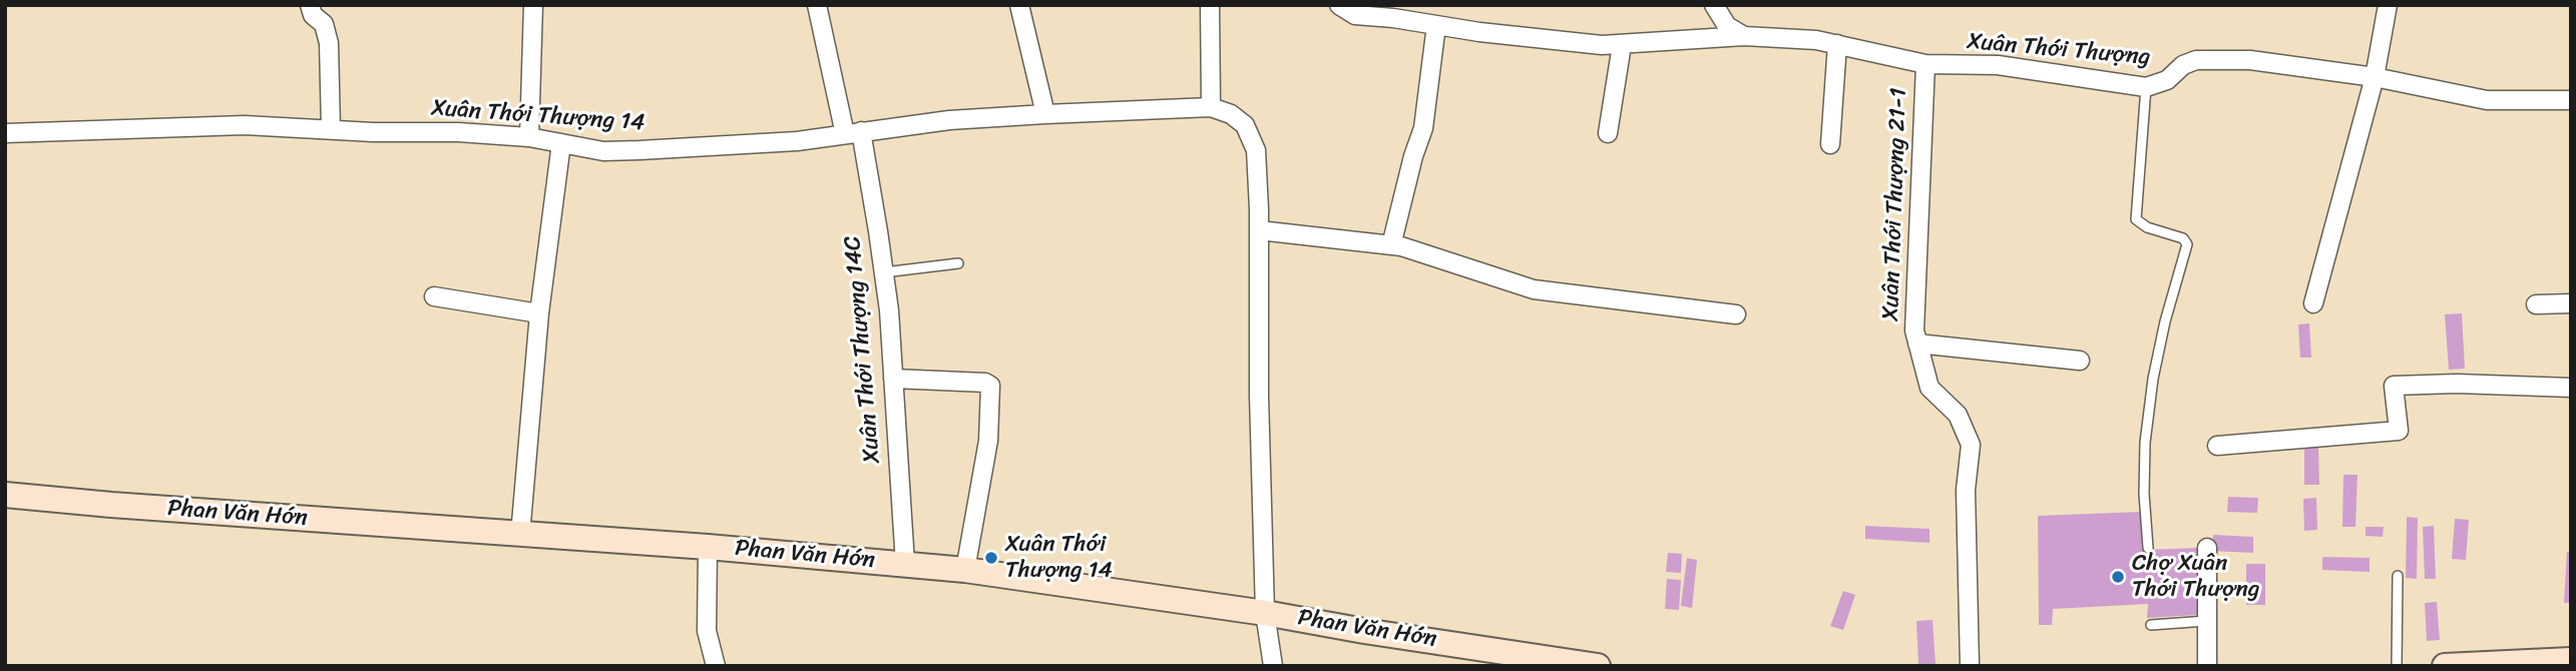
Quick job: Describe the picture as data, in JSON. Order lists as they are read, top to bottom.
{
  "streets": {
    "main road": ["Phan Văn Hớn"],
    "street": [
      "Xuân Thới Thượng",
      "Xuân Thới Thượng 14",
      "Xuân Thới Thượng 21-1",
      "Xuân Thới Thượng 14C"
    ]
  },
  "crossings": [
    ["Xuân Thới Thượng", "Xuân Thới Thượng 21-1"],
    ["Xuân Thới Thượng 14", "Xuân Thới Thượng 14C"],
    ["Xuân Thới Thượng 14", "Phan Văn Hớn"],
    ["Xuân Thới Thượng 14C", "Phan Văn Hớn"]
  ],
  "places": ["Xuân Thới Thượng 14", "Chợ Xuân Thới Thượng"]
}
